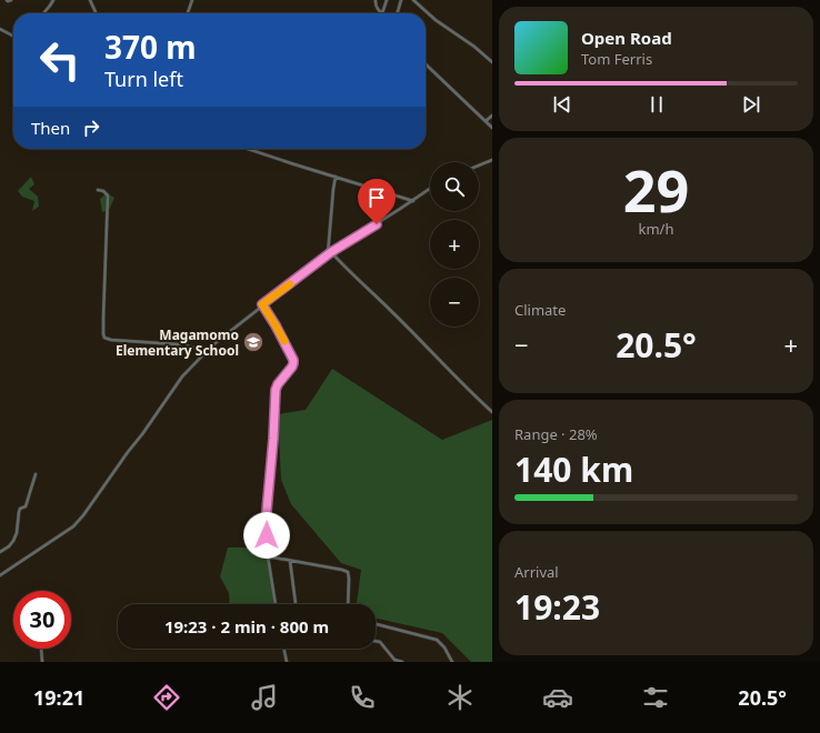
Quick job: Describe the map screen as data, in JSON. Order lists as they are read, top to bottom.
{
  "places": {
    "school or university": ["Magamomo Elementary School"]
  },
  "page": {
    "turn": ["370 m", "Turn left"],
    "song": ["Open Road", "Tom Ferris"],
    "then": "Then",
    "tile": [
      ["29", "km/h"],
      "Climate",
      ["Range · 28%", "140 km"],
      ["Arrival", "19:23"]
    ],
    "map_buttons": ["+", "−"],
    "heat": ["−", "20.5°", "+"],
    "limit": "30",
    "trip": "19:23 · 2 min · 800 m",
    "tabs": ["19:21", "20.5°"]
  }
}
